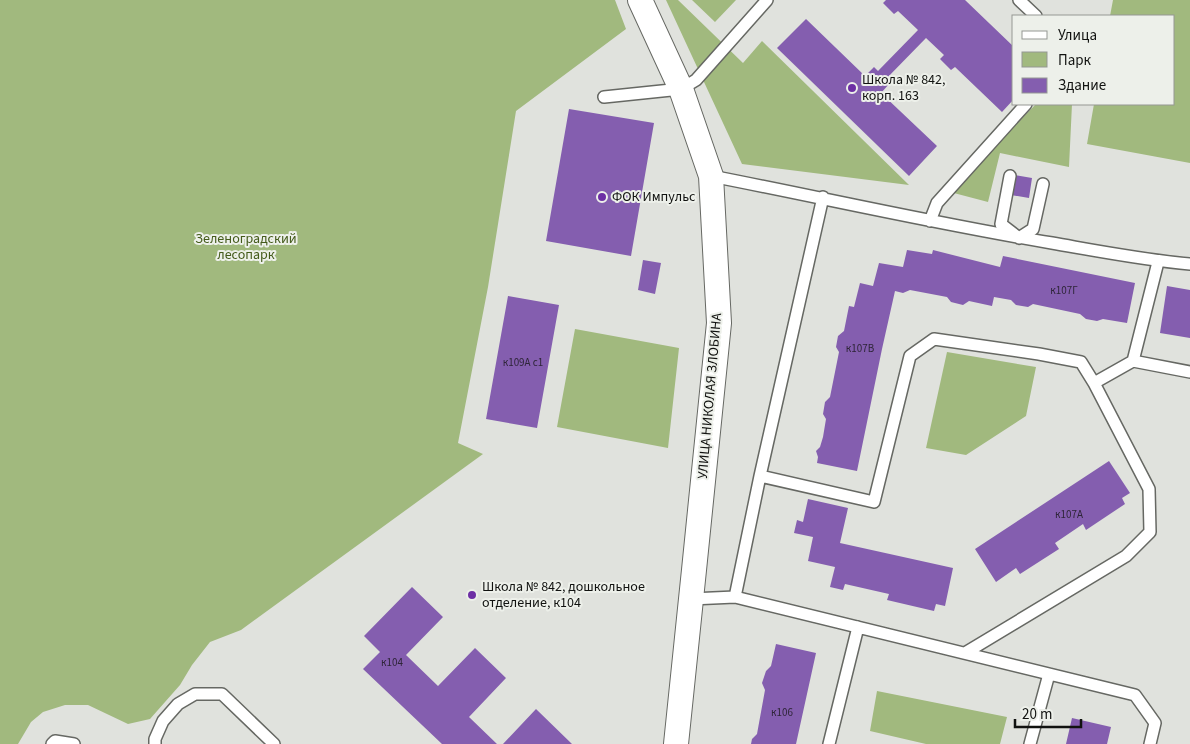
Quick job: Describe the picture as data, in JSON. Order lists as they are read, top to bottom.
{
  "streets": {
    "street": ["УЛИЦА НИКОЛАЯ ЗЛОБИНА"]
  },
  "parks": ["Зеленоградский лесопарк"],
  "places": ["Школа № 842, корп. 163", "ФОК Импульс", "Школа № 842, дошкольное отделение, к104"],
  "house_numbers": [
    "к107Г",
    "к107В",
    "к109А с1",
    "к107А",
    "к104",
    "к106"
  ],
  "legend": ["Улица", "Парк", "Здание"],
  "scale_bar": "20 m"
}
